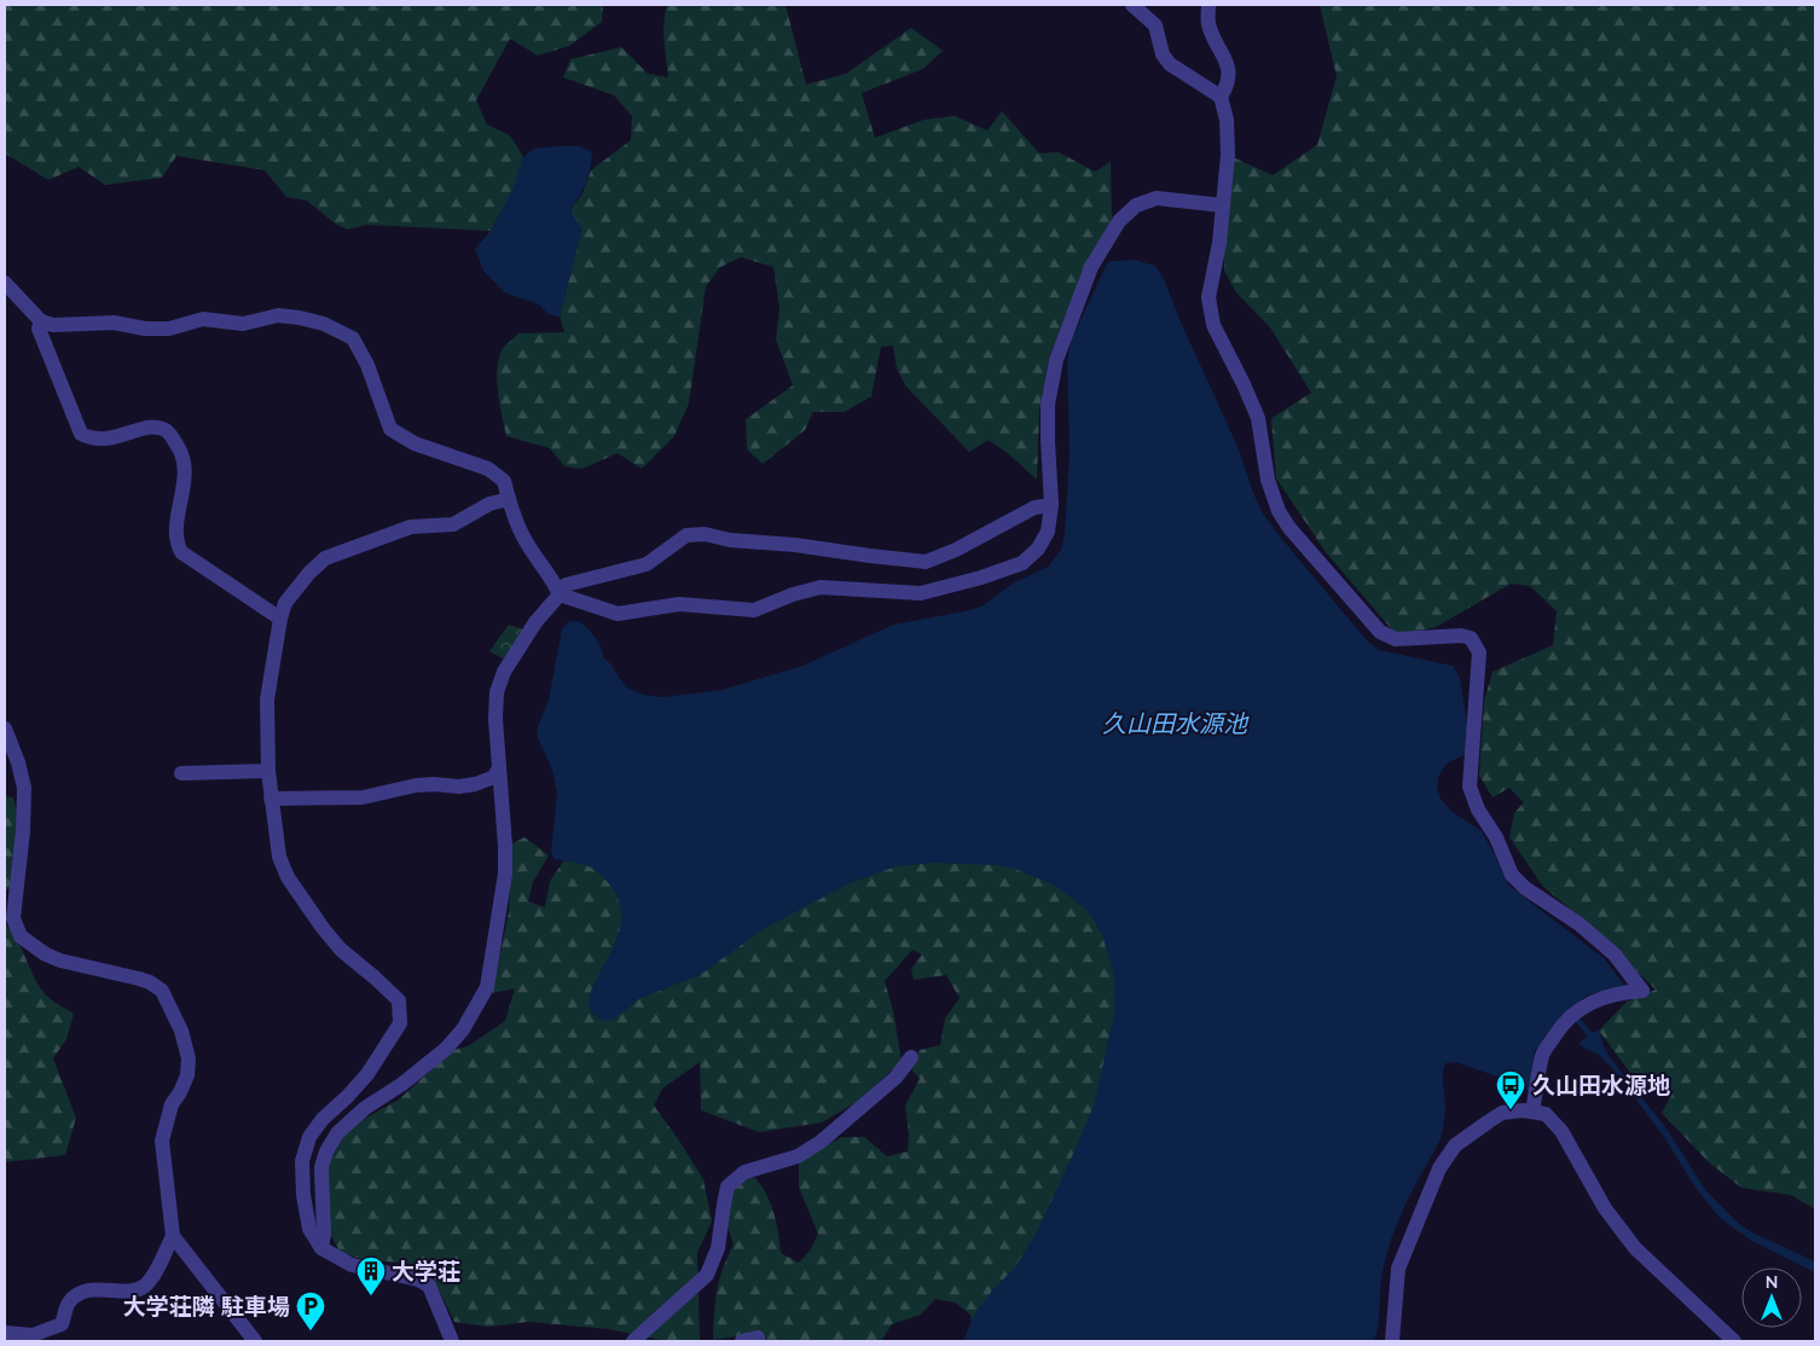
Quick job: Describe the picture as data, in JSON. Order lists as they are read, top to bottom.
{
  "water": ["久山田水源池"],
  "places": {
    "bus stop": ["久山田水源地"],
    "building": ["大学荘"],
    "parking": ["大学荘隣 駐車場"]
  },
  "north": "top"
}
